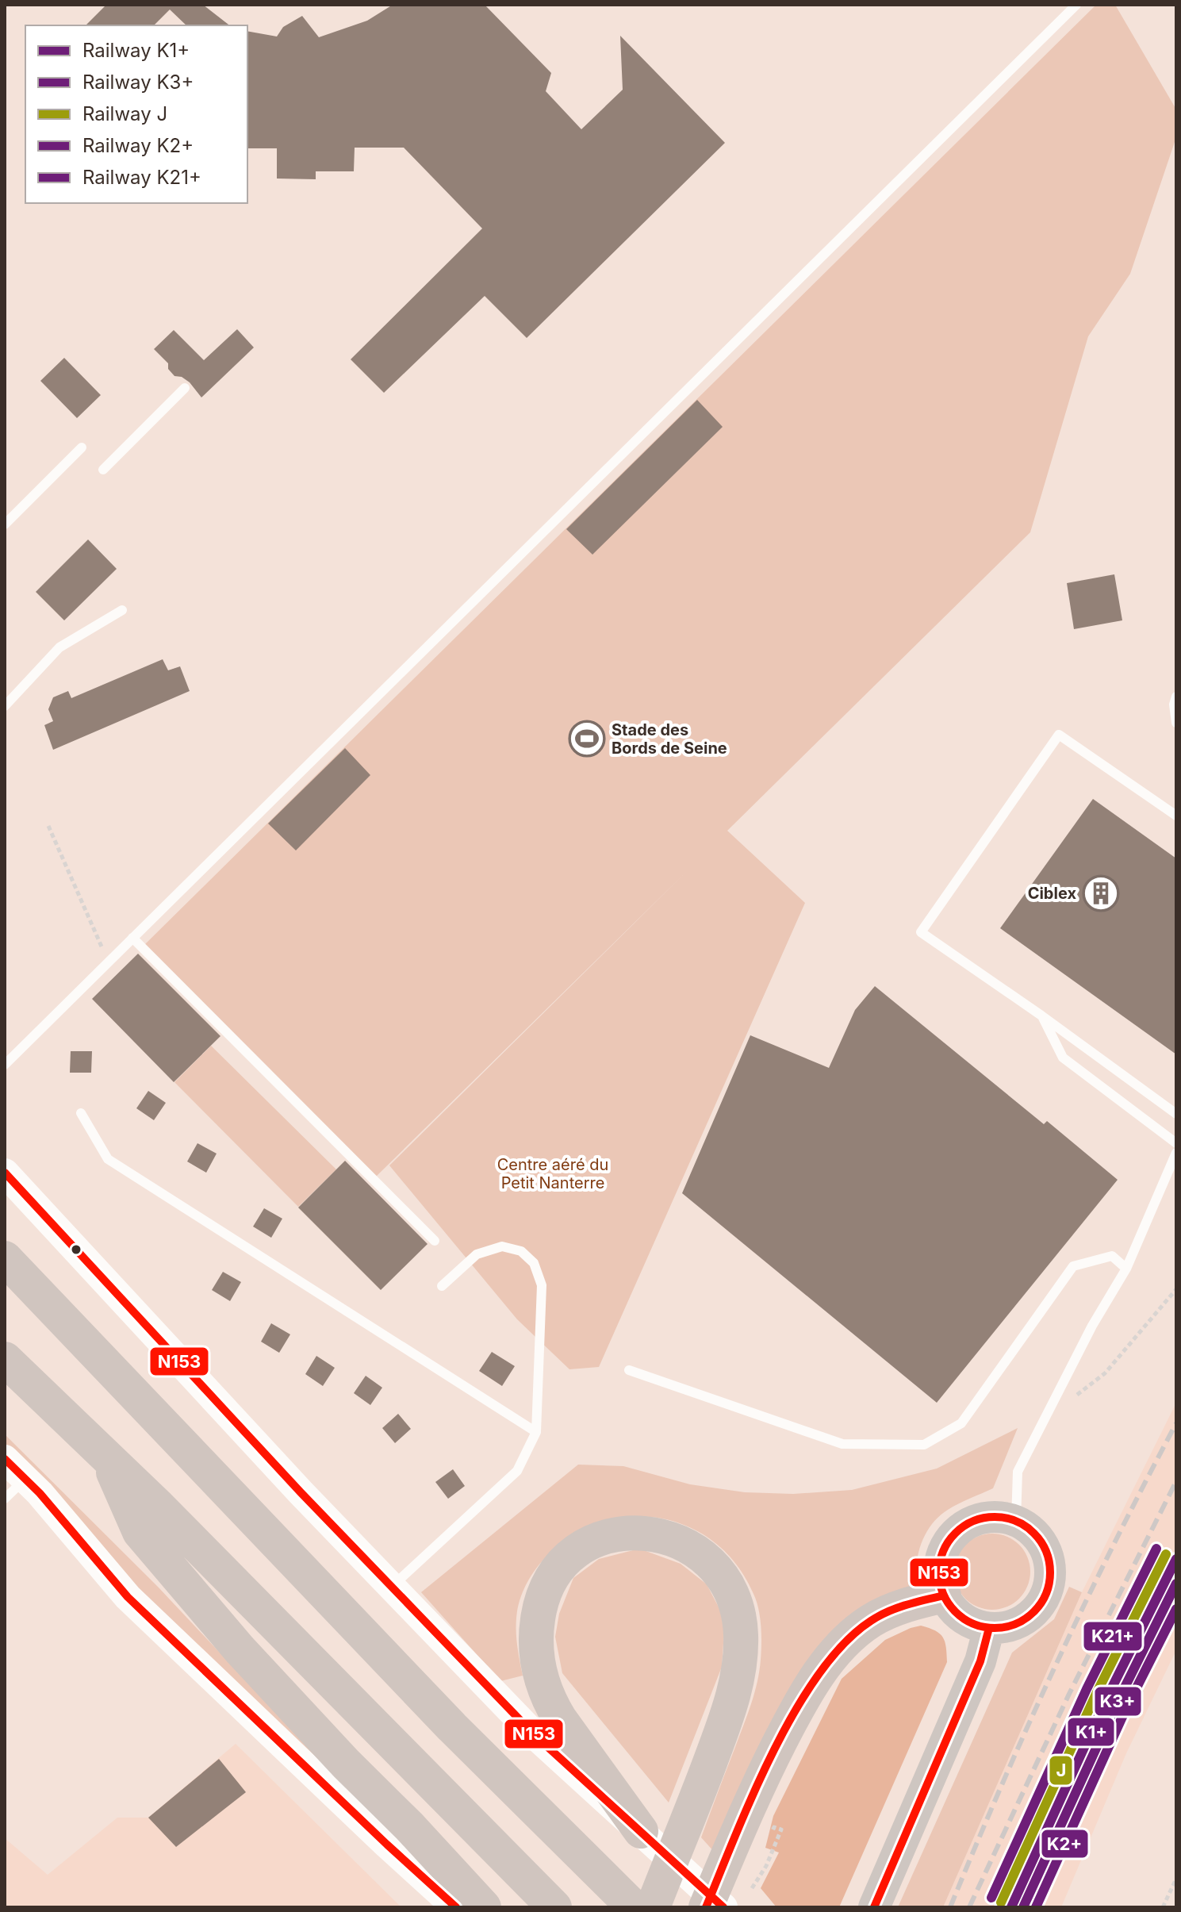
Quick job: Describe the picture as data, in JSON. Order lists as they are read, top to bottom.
{
  "parks": ["Centre aéré du Petit Nanterre"],
  "places": {
    "sports": ["Stade des Bords de Seine"],
    "building": ["Ciblex"]
  },
  "lines": [
    "transit line N153",
    "rail line K21+",
    "rail line J",
    "rail line K1+",
    "rail line K3+",
    "rail line K2+"
  ],
  "legend": [
    "Railway K1+",
    "Railway K3+",
    "Railway J",
    "Railway K2+",
    "Railway K21+"
  ]
}
